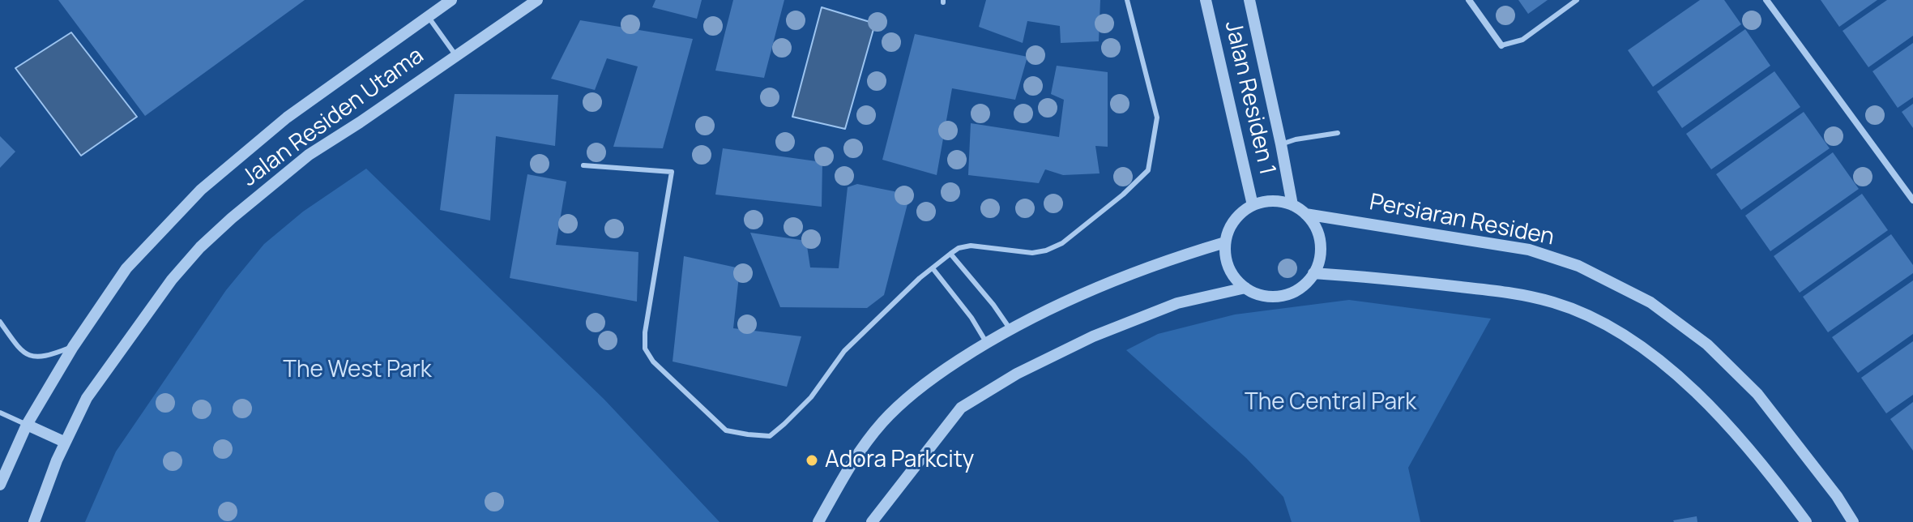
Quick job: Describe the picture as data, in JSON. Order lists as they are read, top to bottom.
{
  "streets": {
    "street": ["Jalan Residen 1", "Jalan Residen Utama", "Persiaran Residen"]
  },
  "crossings": [
    ["Jalan Residen 1", "Persiaran Residen"]
  ],
  "parks": ["The West Park", "The Central Park"],
  "places": ["Adora Parkcity"]
}
